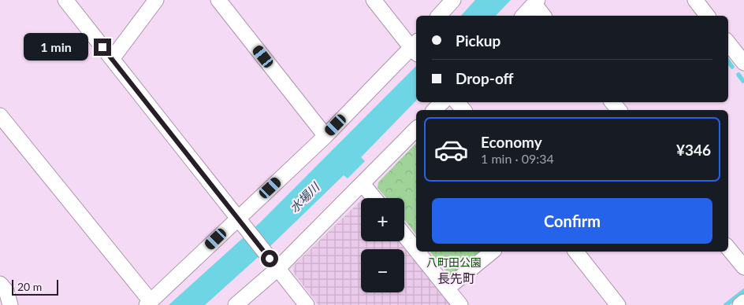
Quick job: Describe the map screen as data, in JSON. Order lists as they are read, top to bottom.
{
  "districts": ["長先町"],
  "water": ["水場川"],
  "parks": ["八町田公園"],
  "scale_bar": "20 m",
  "page": {
    "banner": ["Pickup", "Drop-off"],
    "bubble": "1 min",
    "list": [
      {
        "name": "Economy",
        "note": "1 min · 09:34",
        "value": "¥346"
      }
    ],
    "buttons": "Confirm",
    "map_buttons": ["+", "−"],
    "scale": "20 m"
  }
}
